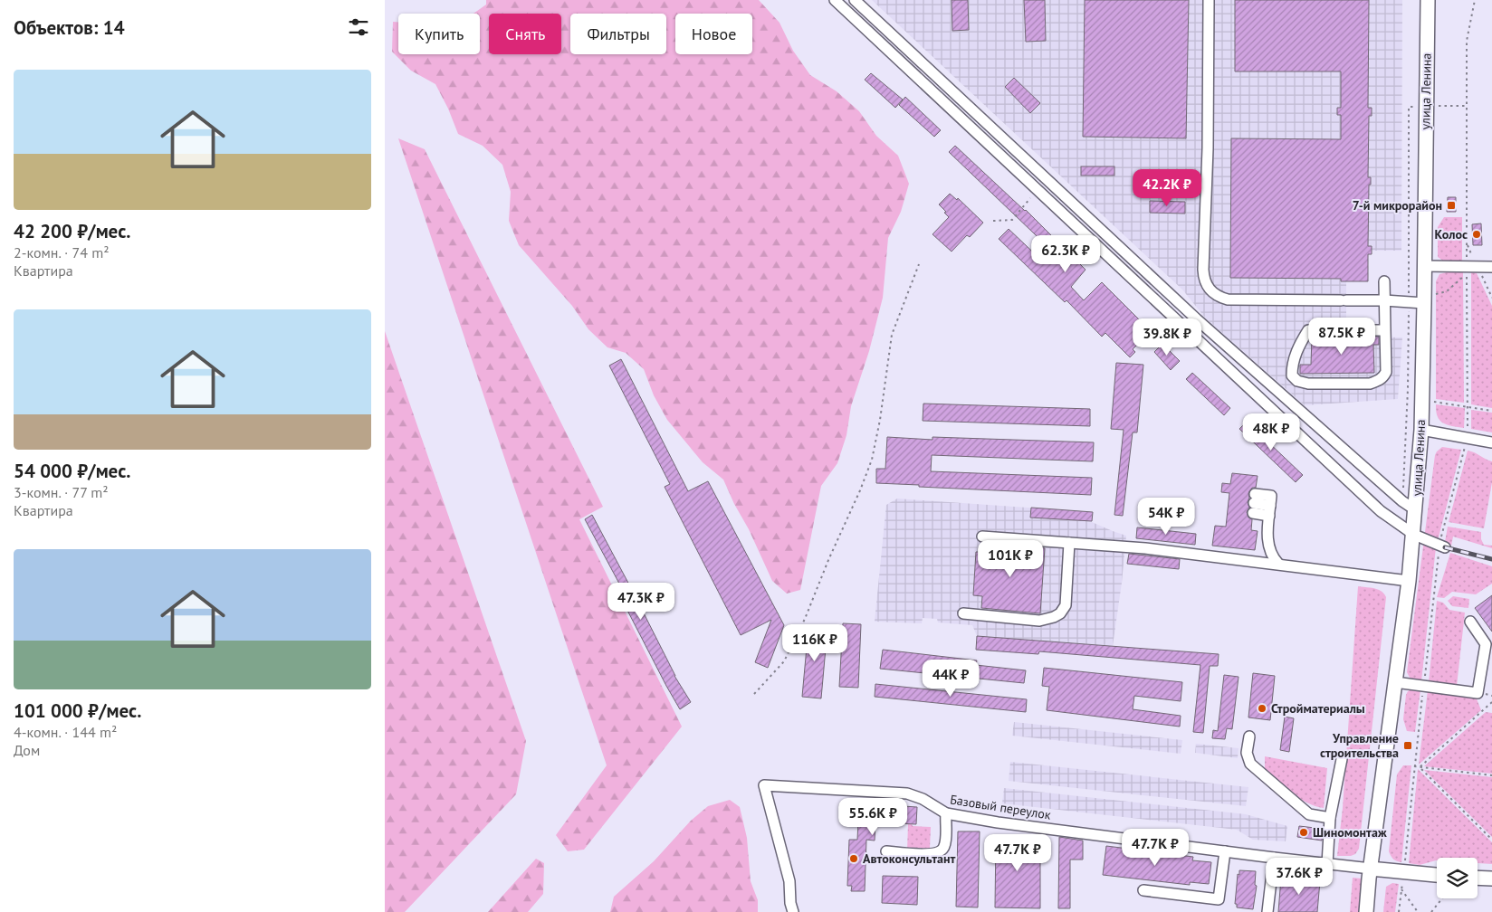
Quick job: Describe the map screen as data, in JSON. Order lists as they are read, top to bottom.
{
  "streets": {
    "main road": ["улица Ленина"],
    "street": ["Базовый переулок"]
  },
  "crossings": [
    ["улица Ленина", "Базовый переулок"]
  ],
  "places": {
    "transit": ["7-й микрорайон", "Управление строительства"],
    "other": [
      "Колос",
      "Стройматериалы",
      "Шиномонтаж",
      "Автоконсультант"
    ]
  },
  "page": {
    "heading": "Объектов: 14",
    "chip": [
      "Купить",
      "Снять",
      "Фильтры",
      "Новое"
    ],
    "list": [
      {
        "name": "42 200 ₽/мес.",
        "note": "2-комн. · 74 m² · Квартира"
      },
      {
        "name": "54 000 ₽/мес.",
        "note": "3-комн. · 77 m² · Квартира"
      },
      {
        "name": "101 000 ₽/мес.",
        "note": "4-комн. · 144 m² · Дом"
      }
    ],
    "price": [
      "42.2K ₽",
      "62.3K ₽",
      "87.5K ₽",
      "39.8K ₽",
      "48K ₽",
      "54K ₽",
      "101K ₽",
      "47.3K ₽",
      "116K ₽",
      "44K ₽",
      "55.6K ₽",
      "47.7K ₽",
      "47.7K ₽",
      "37.6K ₽"
    ]
  }
}
